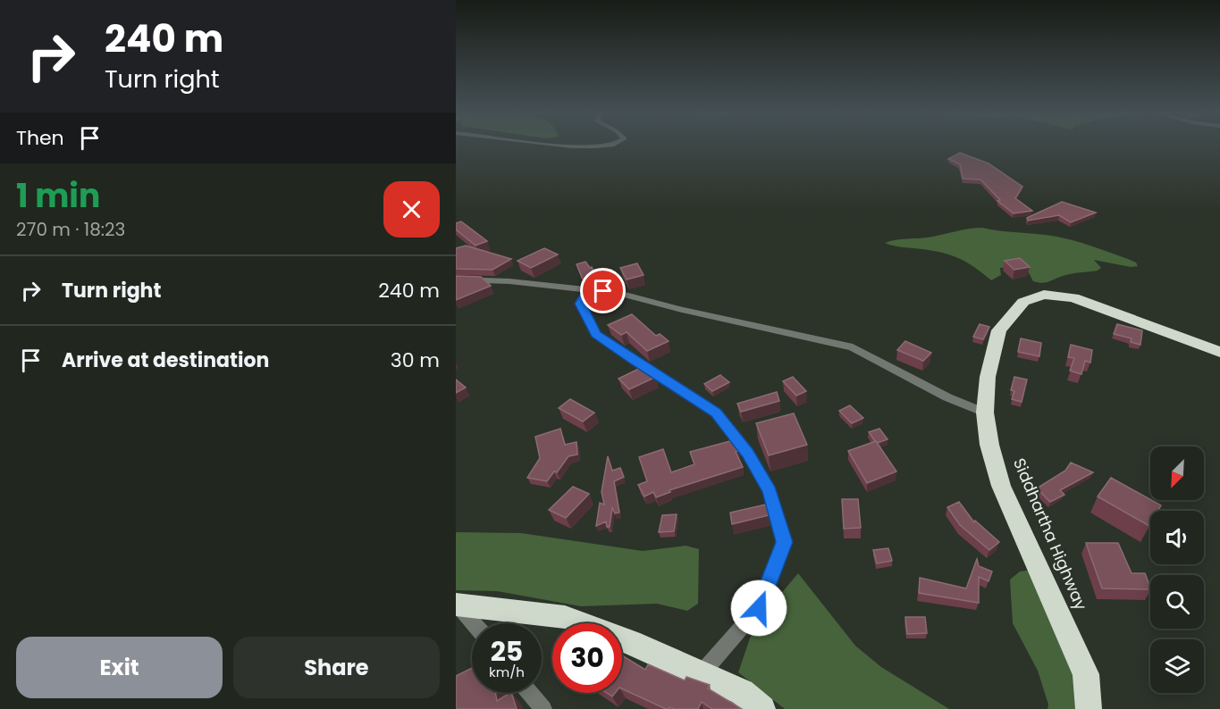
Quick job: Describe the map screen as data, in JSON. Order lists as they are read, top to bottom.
{
  "streets": {
    "highway": ["Siddhartha Highway"]
  },
  "north": "bottom left",
  "page": {
    "turn": ["240 m", "Turn right"],
    "then": "Then",
    "heading": ["1 min", "270 m · 18:23"],
    "list": [
      {
        "name": "Turn right",
        "value": "240 m"
      },
      {
        "name": "Arrive at destination",
        "value": "30 m"
      }
    ],
    "speed": "25 km/h",
    "limit": "30",
    "buttons": ["Exit", "Share"]
  }
}
